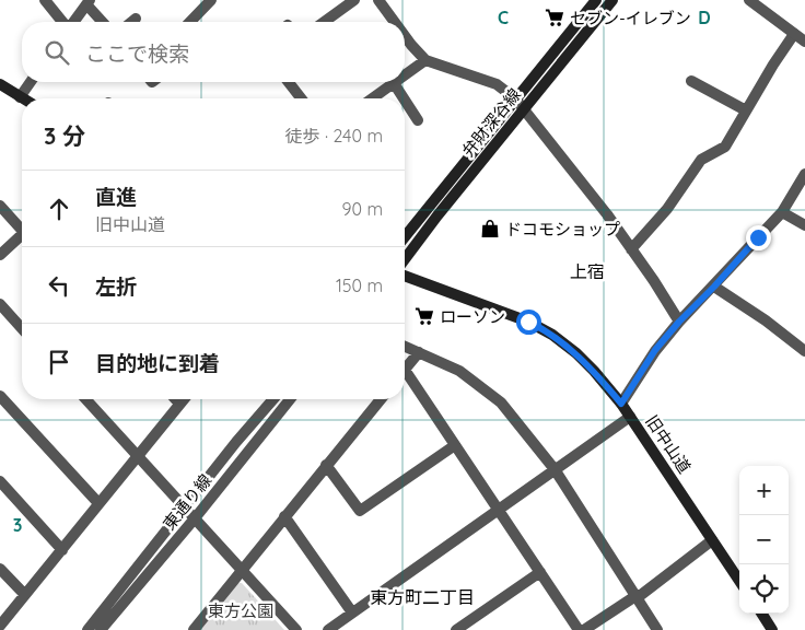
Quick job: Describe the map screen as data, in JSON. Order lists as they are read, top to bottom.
{
  "streets": {
    "main road": ["弁財深谷線", "旧中山道"],
    "street": ["東通り線"]
  },
  "districts": ["上宿", "東方町二丁目"],
  "parks": ["東方公園"],
  "places": {
    "supermarket": ["セブン-イレブン", "ローソン"],
    "shop": ["ドコモショップ"]
  },
  "page": {
    "search": "ここで検索",
    "heading": ["3 分", "徒歩 · 240 m"],
    "list": [
      ["直進", "旧中山道", "90 m"],
      ["左折", "150 m"],
      "目的地に到着"
    ],
    "map_buttons": ["+", "−"]
  },
  "grid": {
    "columns": ["C", "D"],
    "rows": ["3"]
  }
}
